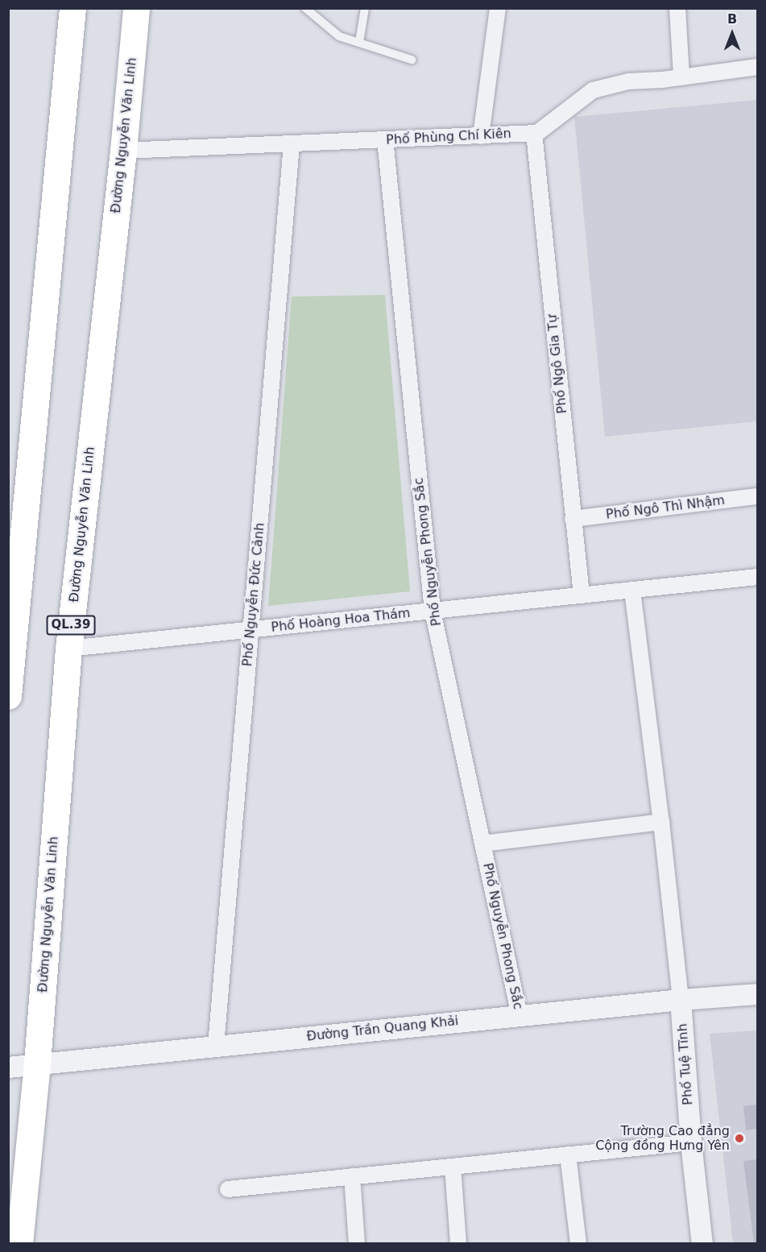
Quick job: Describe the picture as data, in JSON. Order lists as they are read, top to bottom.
{
  "streets": {
    "highway": ["Đường Nguyễn Văn Linh", "QL.39"],
    "street": [
      "Phố Phùng Chí Kiên",
      "Phố Ngô Gia Tự",
      "Phố Ngô Thì Nhậm",
      "Phố Nguyễn Phong Sắc",
      "Phố Nguyễn Đức Cảnh",
      "Phố Hoàng Hoa Thám",
      "Đường Trần Quang Khải",
      "Phố Tuệ Tĩnh"
    ]
  },
  "crossings": [
    ["Đường Nguyễn Văn Linh", "Phố Phùng Chí Kiên"],
    ["Đường Nguyễn Văn Linh", "Phố Hoàng Hoa Thám"],
    ["Đường Nguyễn Văn Linh", "Đường Trần Quang Khải"],
    ["Phố Phùng Chí Kiên", "Phố Ngô Gia Tự"],
    ["Phố Phùng Chí Kiên", "Phố Nguyễn Phong Sắc"],
    ["Phố Phùng Chí Kiên", "Phố Nguyễn Đức Cảnh"],
    ["Phố Ngô Gia Tự", "Phố Ngô Thì Nhậm"],
    ["Phố Ngô Gia Tự", "Phố Hoàng Hoa Thám"],
    ["Phố Nguyễn Phong Sắc", "Phố Hoàng Hoa Thám"],
    ["Phố Nguyễn Phong Sắc", "Đường Trần Quang Khải"],
    ["Phố Nguyễn Đức Cảnh", "Phố Hoàng Hoa Thám"],
    ["Phố Nguyễn Đức Cảnh", "Đường Trần Quang Khải"],
    ["Đường Trần Quang Khải", "Phố Tuệ Tĩnh"]
  ],
  "places": ["Trường Cao đẳng Cộng đồng Hưng Yên"],
  "north": "top"
}
